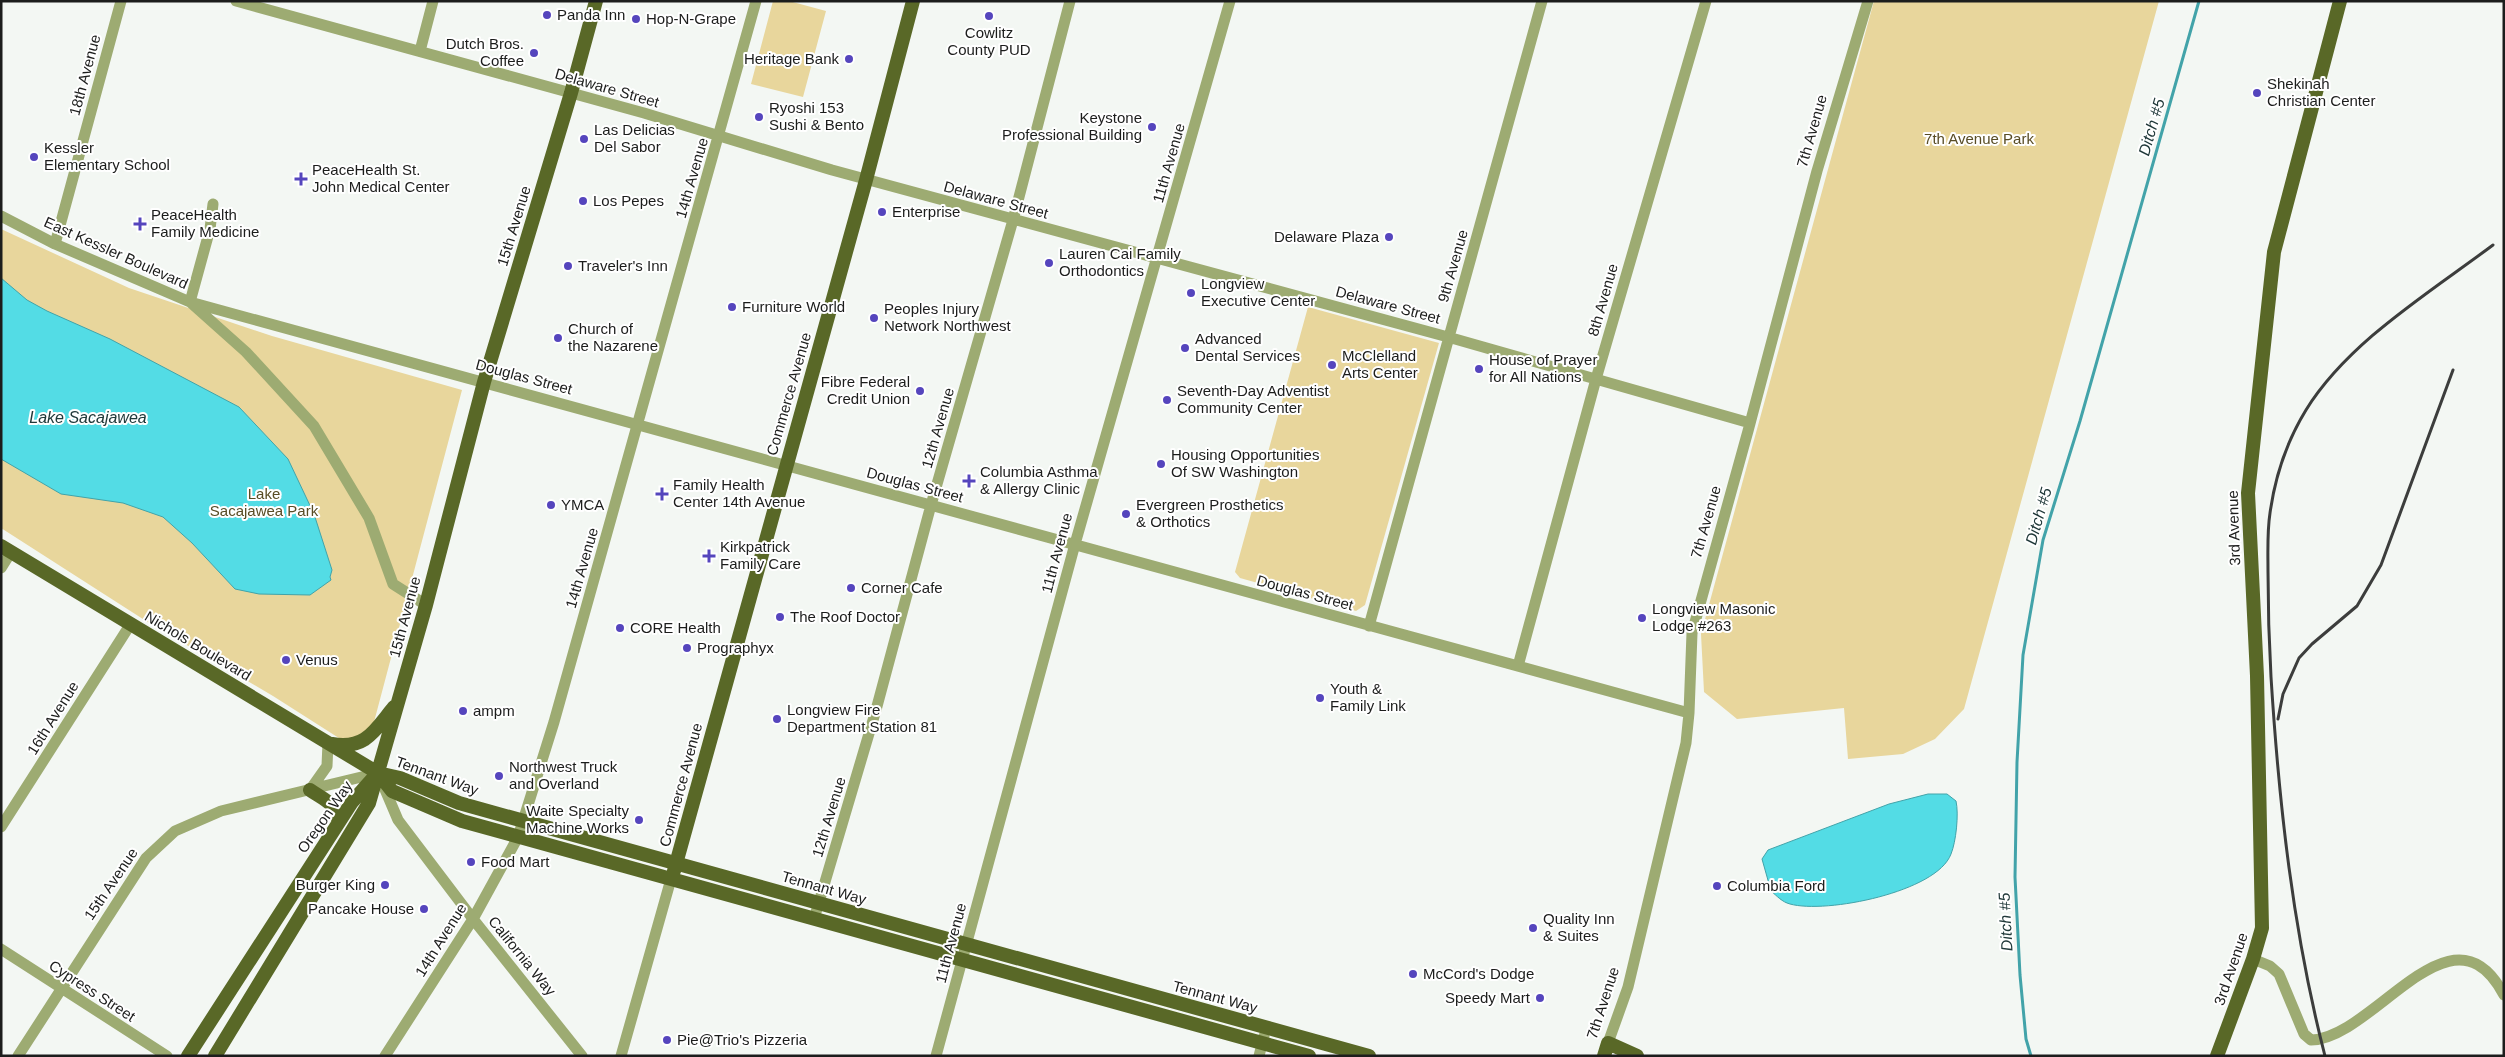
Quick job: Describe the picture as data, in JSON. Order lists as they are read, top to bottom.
{
  "streets": {
    "main road": [
      "15th Avenue",
      "Commerce Avenue",
      "3rd Avenue",
      "Nichols Boulevard",
      "Tennant Way",
      "Oregon Way"
    ],
    "street": [
      "18th Avenue",
      "Delaware Street",
      "7th Avenue",
      "11th Avenue",
      "14th Avenue",
      "East Kessler Boulevard",
      "9th Avenue",
      "8th Avenue",
      "Douglas Street",
      "12th Avenue",
      "16th Avenue",
      "California Way",
      "Cypress Street"
    ]
  },
  "crossings": [
    ["18th Avenue", "East Kessler Boulevard"],
    ["Delaware Street", "7th Avenue"],
    ["Delaware Street", "11th Avenue"],
    ["Delaware Street", "14th Avenue"],
    ["Delaware Street", "15th Avenue"],
    ["Delaware Street", "9th Avenue"],
    ["Delaware Street", "8th Avenue"],
    ["Delaware Street", "Commerce Avenue"],
    ["Delaware Street", "12th Avenue"],
    ["7th Avenue", "Douglas Street"],
    ["11th Avenue", "Douglas Street"],
    ["11th Avenue", "Tennant Way"],
    ["14th Avenue", "Douglas Street"],
    ["14th Avenue", "Tennant Way"],
    ["14th Avenue", "California Way"],
    ["15th Avenue", "East Kessler Boulevard"],
    ["15th Avenue", "Douglas Street"],
    ["15th Avenue", "Nichols Boulevard"],
    ["15th Avenue", "Tennant Way"],
    ["15th Avenue", "Oregon Way"],
    ["15th Avenue", "California Way"],
    ["15th Avenue", "Cypress Street"],
    ["East Kessler Boulevard", "Douglas Street"],
    ["9th Avenue", "Douglas Street"],
    ["8th Avenue", "Douglas Street"],
    ["Douglas Street", "Commerce Avenue"],
    ["Douglas Street", "12th Avenue"],
    ["Commerce Avenue", "Tennant Way"],
    ["12th Avenue", "Tennant Way"],
    ["Nichols Boulevard", "16th Avenue"],
    ["Nichols Boulevard", "Tennant Way"],
    ["Nichols Boulevard", "Oregon Way"],
    ["Nichols Boulevard", "California Way"],
    ["Tennant Way", "Oregon Way"],
    ["Tennant Way", "California Way"],
    ["Oregon Way", "California Way"]
  ],
  "water": ["Ditch #5", "Lake Sacajawea"],
  "parks": ["7th Avenue Park", "Lake Sacajawea Park"],
  "places": {
    "other": [
      "Panda Inn",
      "Cowlitz County PUD",
      "Hop-N-Grape",
      "Dutch Bros. Coffee",
      "Heritage Bank",
      "Shekinah Christian Center",
      "Ryoshi 153 Sushi & Bento",
      "Keystone Professional Building",
      "Las Delicias Del Sabor",
      "Kessler Elementary School",
      "Los Pepes",
      "Enterprise",
      "Delaware Plaza",
      "Lauren Cai Family Orthodontics",
      "Traveler's Inn",
      "Longview Executive Center",
      "Furniture World",
      "Peoples Injury Network Northwest",
      "Church of the Nazarene",
      "Advanced Dental Services",
      "McClelland Arts Center",
      "House of Prayer for All Nations",
      "Fibre Federal Credit Union",
      "Seventh-Day Adventist Community Center",
      "Housing Opportunities Of SW Washington",
      "YMCA",
      "Evergreen Prosthetics & Orthotics",
      "Corner Cafe",
      "The Roof Doctor",
      "Longview Masonic Lodge #263",
      "CORE Health",
      "Prographyx",
      "Venus",
      "Youth & Family Link",
      "ampm",
      "Longview Fire Department Station 81",
      "Northwest Truck and Overland",
      "Waite Specialty Machine Works",
      "Food Mart",
      "Burger King",
      "Columbia Ford",
      "Pancake House",
      "Quality Inn & Suites",
      "McCord's Dodge",
      "Speedy Mart",
      "Pie@Trio's Pizzeria"
    ],
    "health": [
      "PeaceHealth St. John Medical Center",
      "PeaceHealth Family Medicine",
      "Columbia Asthma & Allergy Clinic",
      "Family Health Center 14th Avenue",
      "Kirkpatrick Family Care"
    ]
  }
}
